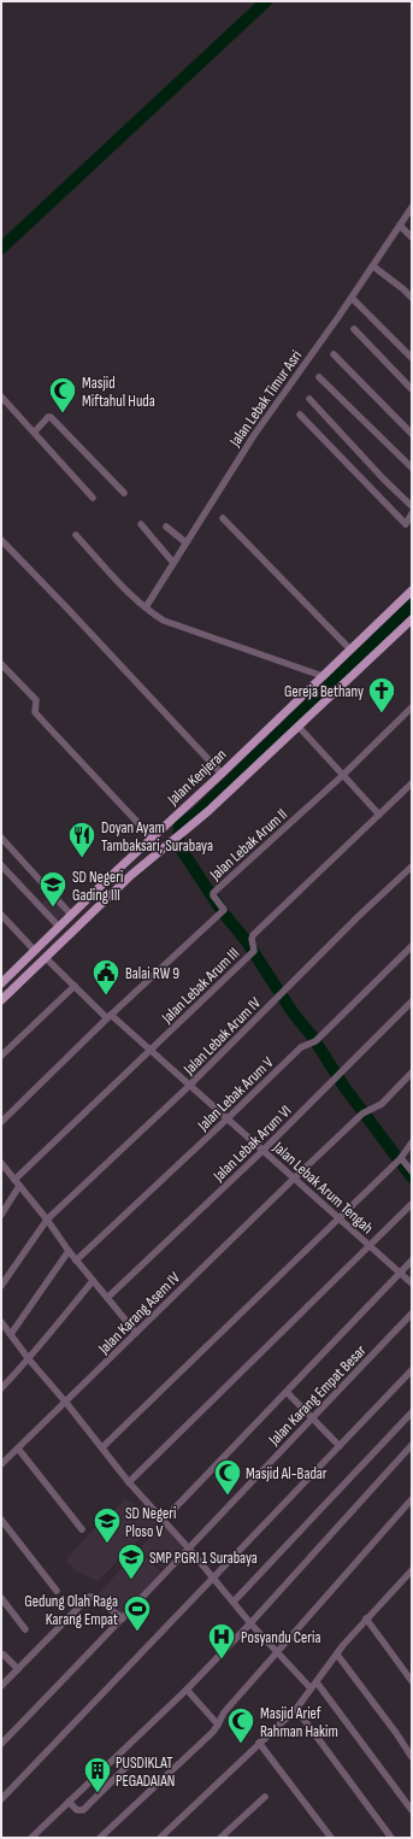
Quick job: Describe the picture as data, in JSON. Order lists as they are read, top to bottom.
{
  "streets": {
    "main road": ["Jalan Kenjeran"],
    "street": [
      "Jalan Lebak Timur Asri",
      "Jalan Lebak Arum II",
      "Jalan Lebak Arum III",
      "Jalan Lebak Arum IV",
      "Jalan Lebak Arum V",
      "Jalan Lebak Arum VI",
      "Jalan Lebak Arum Tengah",
      "Jalan Karang Asem IV",
      "Jalan Karang Empat Besar"
    ]
  },
  "crossings": [
    ["Jalan Lebak Arum II", "Jalan Lebak Arum Tengah"],
    ["Jalan Lebak Arum III", "Jalan Lebak Arum Tengah"],
    ["Jalan Lebak Arum IV", "Jalan Lebak Arum Tengah"],
    ["Jalan Lebak Arum V", "Jalan Lebak Arum Tengah"],
    ["Jalan Lebak Arum VI", "Jalan Lebak Arum Tengah"],
    ["Jalan Lebak Arum Tengah", "Jalan Karang Asem IV"]
  ],
  "places": {
    "mosque": ["Masjid Miftahul Huda", "Masjid Al-Badar", "Masjid Arief Rahman Hakim"],
    "church": ["Gereja Bethany"],
    "restaurant": ["Doyan Ayam Tambaksari, Surabaya"],
    "school or university": ["SD Negeri Gading III", "SD Negeri Ploso V", "SMP PGRI 1 Surabaya"],
    "public building": ["Balai RW 9"],
    "sports": ["Gedung Olah Raga Karang Empat"],
    "hospital": ["Posyandu Ceria"],
    "building": ["PUSDIKLAT PEGADAIAN"]
  }
}
